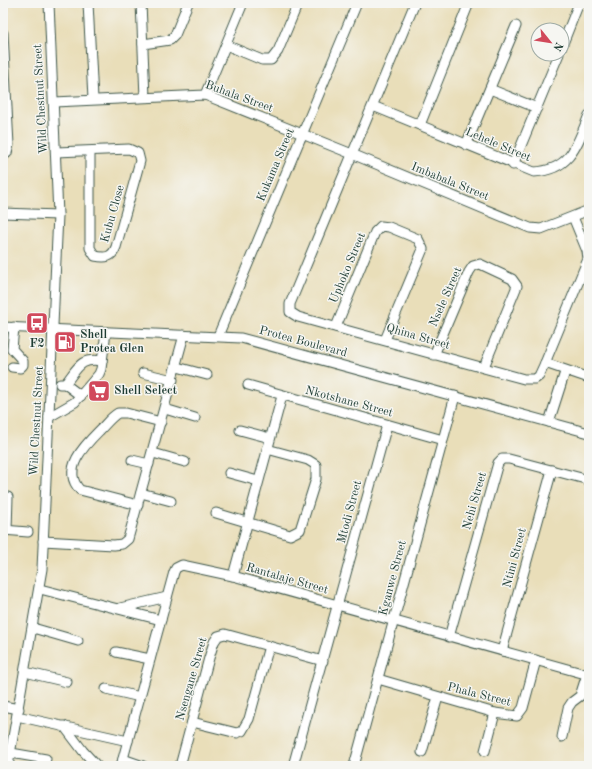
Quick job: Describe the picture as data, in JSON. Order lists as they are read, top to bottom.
{
  "streets": {
    "street": [
      "Buhala Street",
      "Wild Chestnut Street",
      "Lehele Street",
      "Kukama Street",
      "Imbabala Street",
      "Kubu Close",
      "Uphoko Street",
      "Nsele Street",
      "Qhina Street",
      "Protea Boulevard",
      "Nkotshane Street",
      "Nehi Street",
      "Mtodi Street",
      "Ntini Street",
      "Kganwe Street",
      "Rantalaje Street",
      "Nsengane Street",
      "Phala Street"
    ]
  },
  "crossings": [
    ["Buhala Street", "Wild Chestnut Street"],
    ["Buhala Street", "Kukama Street"],
    ["Buhala Street", "Imbabala Street"],
    ["Wild Chestnut Street", "Kubu Close"],
    ["Wild Chestnut Street", "Protea Boulevard"],
    ["Kukama Street", "Imbabala Street"],
    ["Kukama Street", "Protea Boulevard"],
    ["Imbabala Street", "Qhina Street"],
    ["Uphoko Street", "Qhina Street"],
    ["Nsele Street", "Qhina Street"],
    ["Protea Boulevard", "Kganwe Street"],
    ["Nkotshane Street", "Mtodi Street"],
    ["Nkotshane Street", "Kganwe Street"],
    ["Nehi Street", "Ntini Street"],
    ["Nehi Street", "Rantalaje Street"],
    ["Mtodi Street", "Rantalaje Street"],
    ["Mtodi Street", "Nsengane Street"],
    ["Ntini Street", "Rantalaje Street"],
    ["Kganwe Street", "Rantalaje Street"],
    ["Kganwe Street", "Phala Street"],
    ["Rantalaje Street", "Phala Street"]
  ],
  "places": {
    "bus stop": ["F2"],
    "fuel station": ["Shell Protea Glen"],
    "supermarket": ["Shell Select"]
  },
  "north": "bottom right"
}
